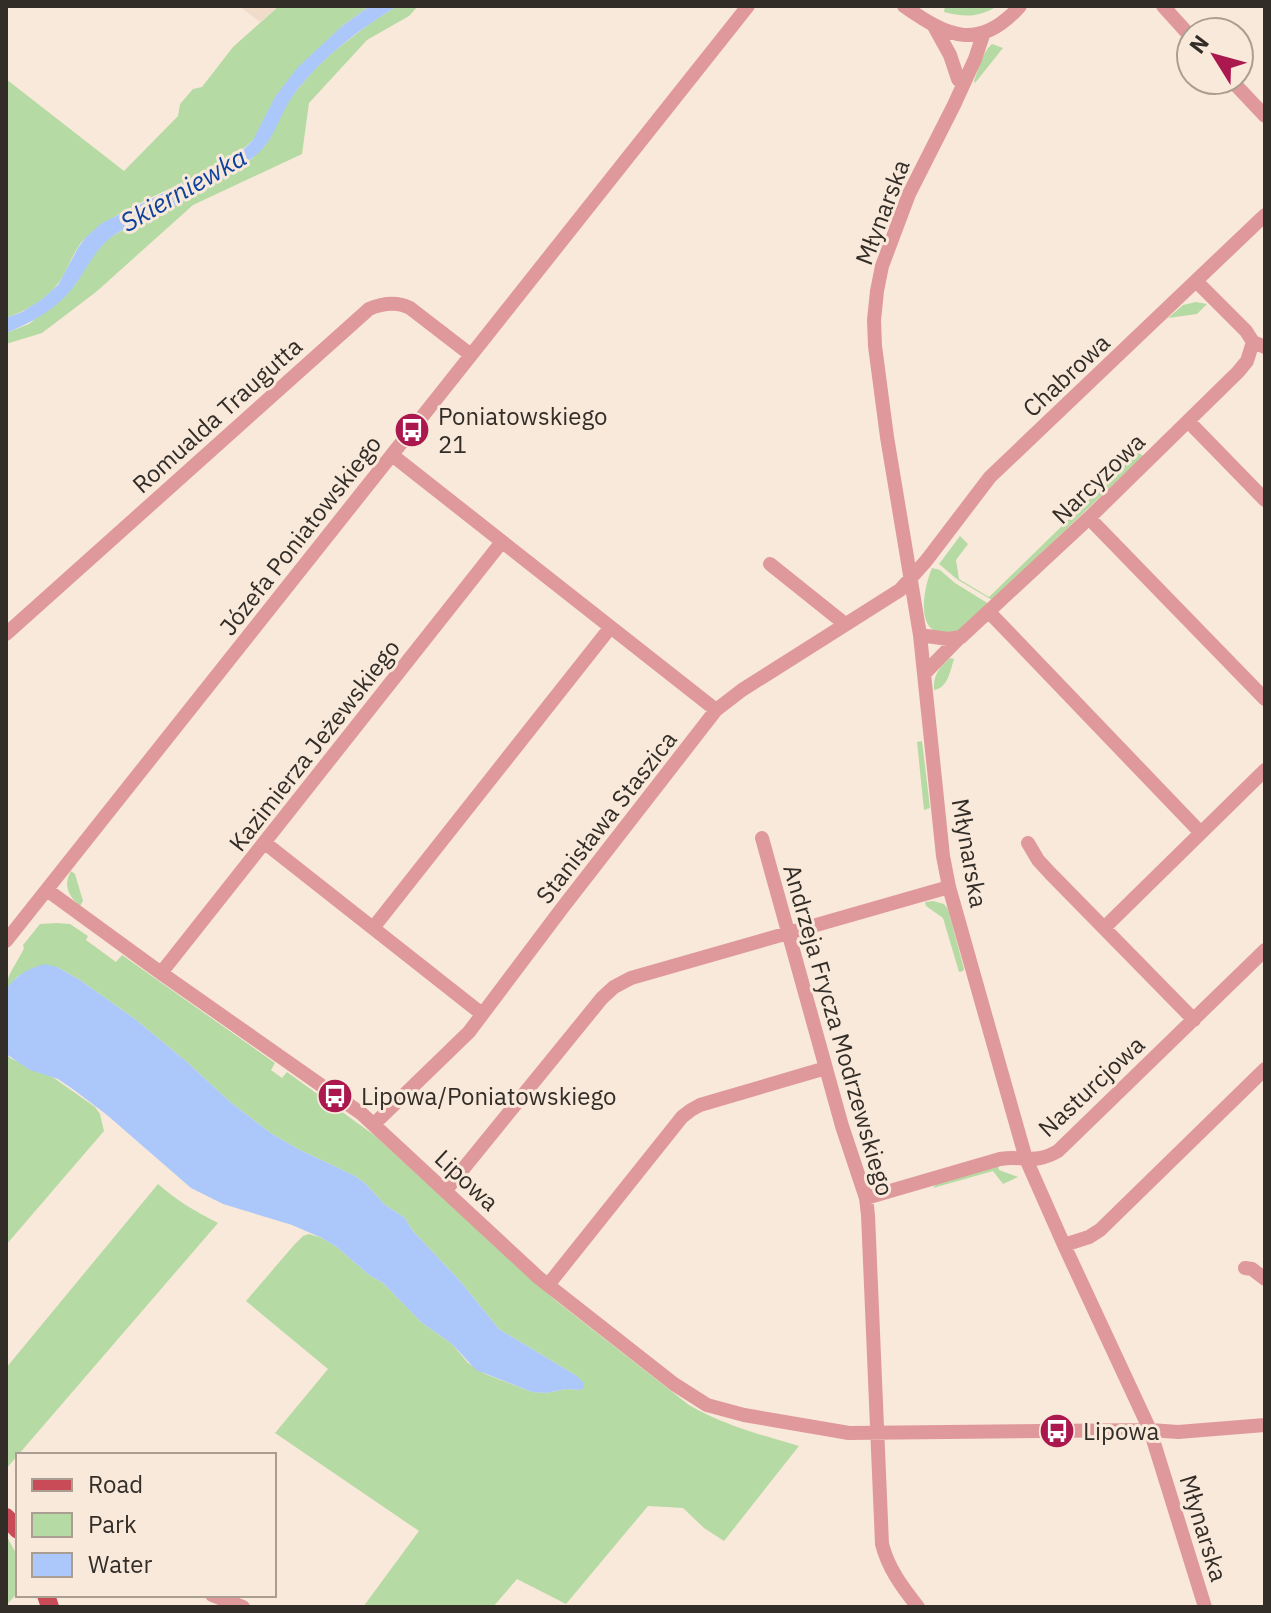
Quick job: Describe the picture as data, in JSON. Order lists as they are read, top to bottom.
{
  "streets": {
    "street": [
      "Młynarska",
      "Chabrowa",
      "Romualda Traugutta",
      "Narcyzowa",
      "Józefa Poniatowskiego",
      "Kazimierza Jeżewskiego",
      "Stanisława Staszica",
      "Andrzeja Frycza Modrzewskiego",
      "Nasturcjowa",
      "Lipowa"
    ]
  },
  "crossings": [
    ["Młynarska", "Chabrowa"],
    ["Młynarska", "Narcyzowa"],
    ["Młynarska", "Stanisława Staszica"],
    ["Młynarska", "Nasturcjowa"],
    ["Młynarska", "Lipowa"],
    ["Chabrowa", "Stanisława Staszica"],
    ["Romualda Traugutta", "Józefa Poniatowskiego"],
    ["Józefa Poniatowskiego", "Lipowa"],
    ["Kazimierza Jeżewskiego", "Lipowa"],
    ["Stanisława Staszica", "Lipowa"],
    ["Andrzeja Frycza Modrzewskiego", "Nasturcjowa"],
    ["Andrzeja Frycza Modrzewskiego", "Lipowa"]
  ],
  "water": ["Skierniewka"],
  "places": {
    "bus stop": ["Poniatowskiego 21", "Lipowa/Poniatowskiego", "Lipowa"]
  },
  "legend": ["Road", "Park", "Water"],
  "north": "top left"
}
